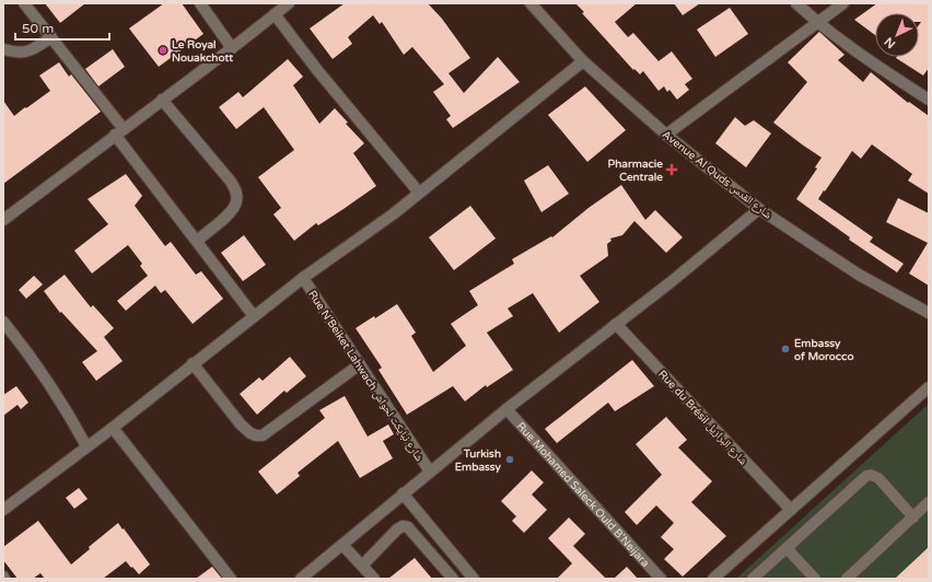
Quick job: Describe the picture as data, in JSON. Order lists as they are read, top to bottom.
{
  "streets": {
    "street": [
      "Avenue Al Quds شارع القدس",
      "Rue N'Beiket Lahwach شارع نبايكت لحواش",
      "Rue du Brésil شارع البرازيل",
      "Rue Mohamed Saleck Ould B'Neijara"
    ]
  },
  "places": {
    "other": ["Le Royal Nouakchott", "Embassy of Morocco", "Turkish Embassy"],
    "health": ["Pharmacie Centrale"]
  },
  "scale_bar": "50 m",
  "north": "bottom left"
}
